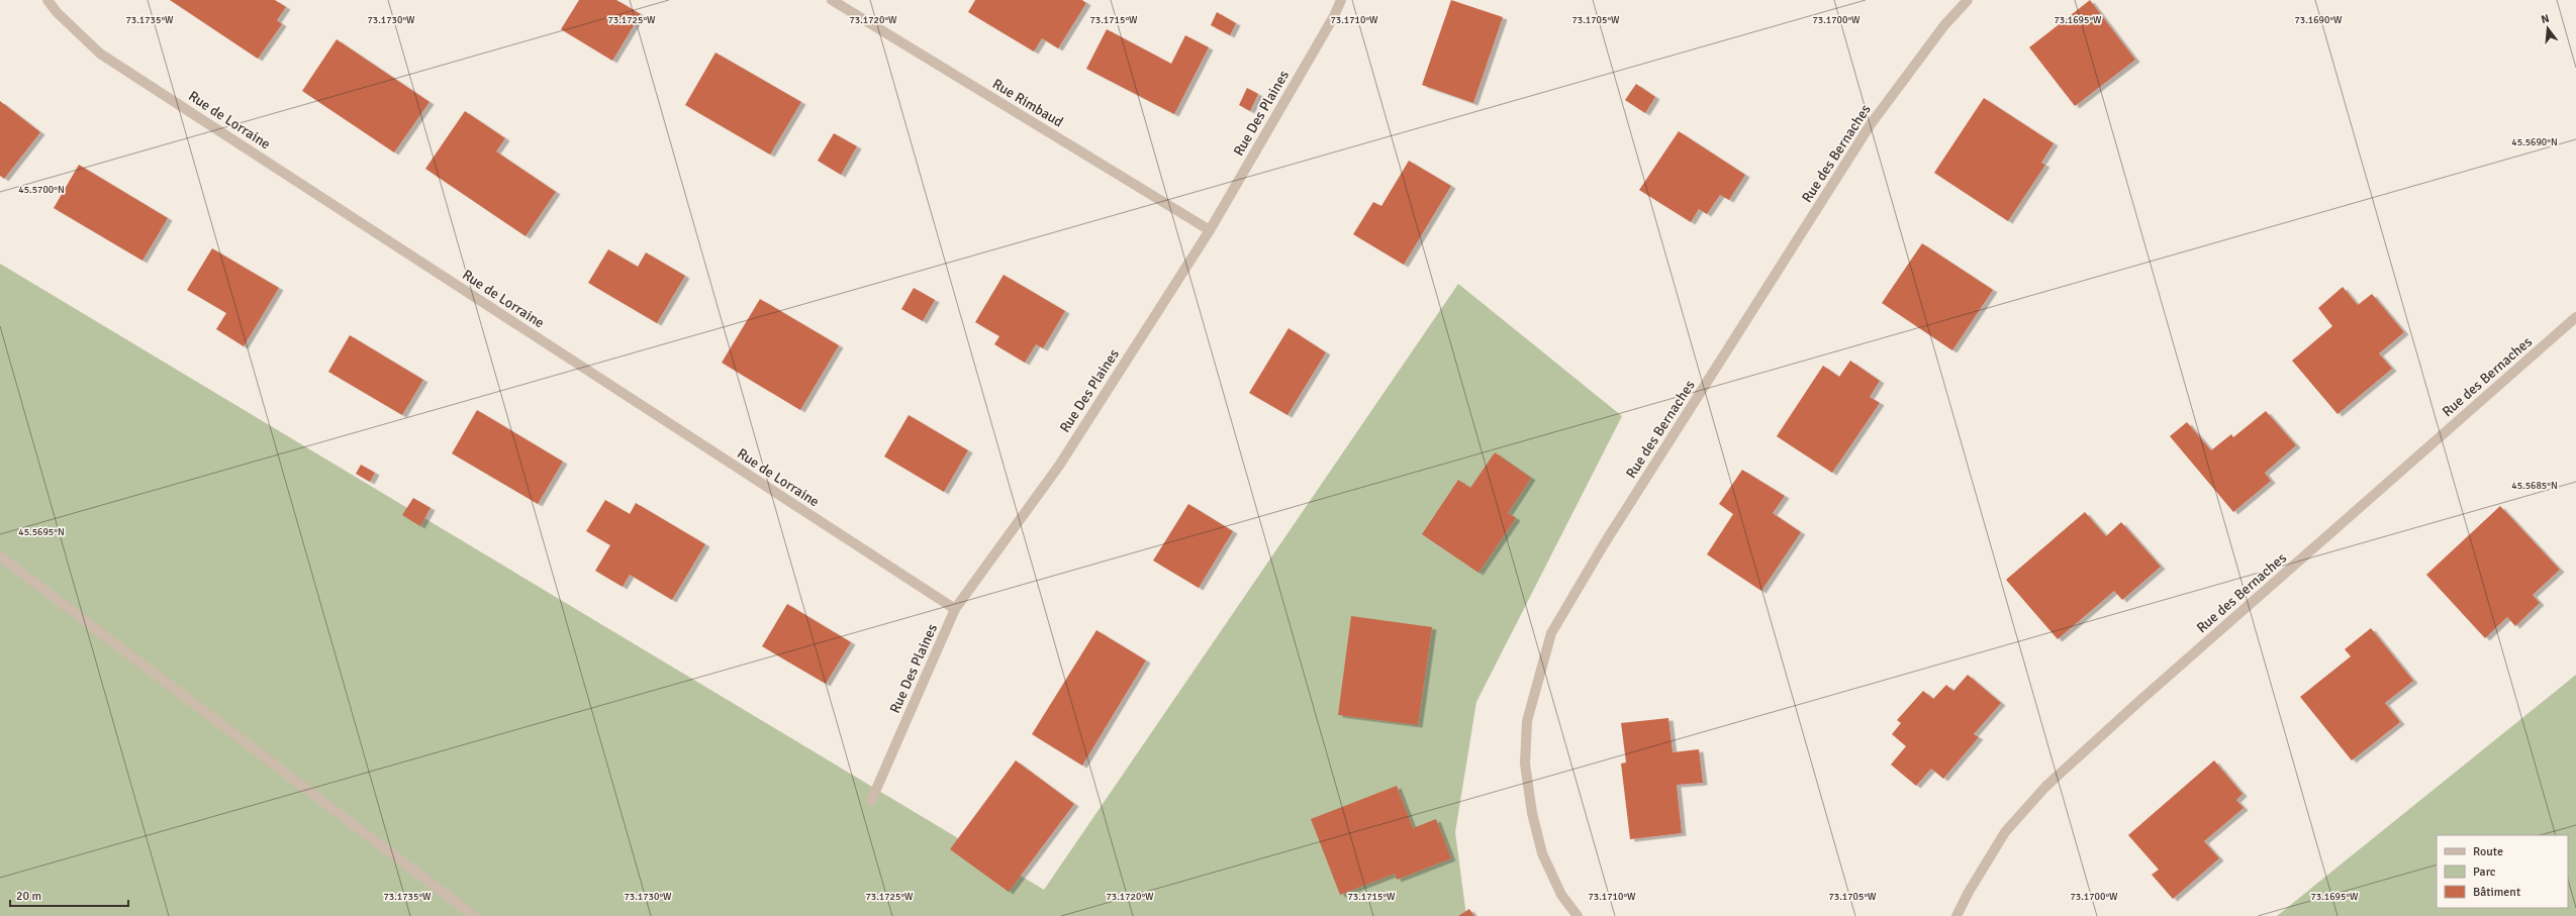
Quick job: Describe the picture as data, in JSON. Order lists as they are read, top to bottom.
{
  "streets": {
    "street": [
      "Rue Rimbaud",
      "Rue Des Plaines",
      "Rue de Lorraine",
      "Rue des Bernaches"
    ]
  },
  "crossings": [
    ["Rue Rimbaud", "Rue Des Plaines"],
    ["Rue Des Plaines", "Rue de Lorraine"]
  ],
  "legend": ["Route", "Parc", "Bâtiment"],
  "scale_bar": "20 m",
  "north": "top",
  "coordinates": [
    "73.1735°W",
    "73.1730°W",
    "73.1725°W",
    "73.1720°W",
    "73.1715°W",
    "73.1710°W",
    "73.1705°W",
    "73.1700°W",
    "73.1695°W",
    "73.1690°W",
    "45.5690°N",
    "45.5700°N",
    "45.5685°N",
    "45.5695°N"
  ]
}
